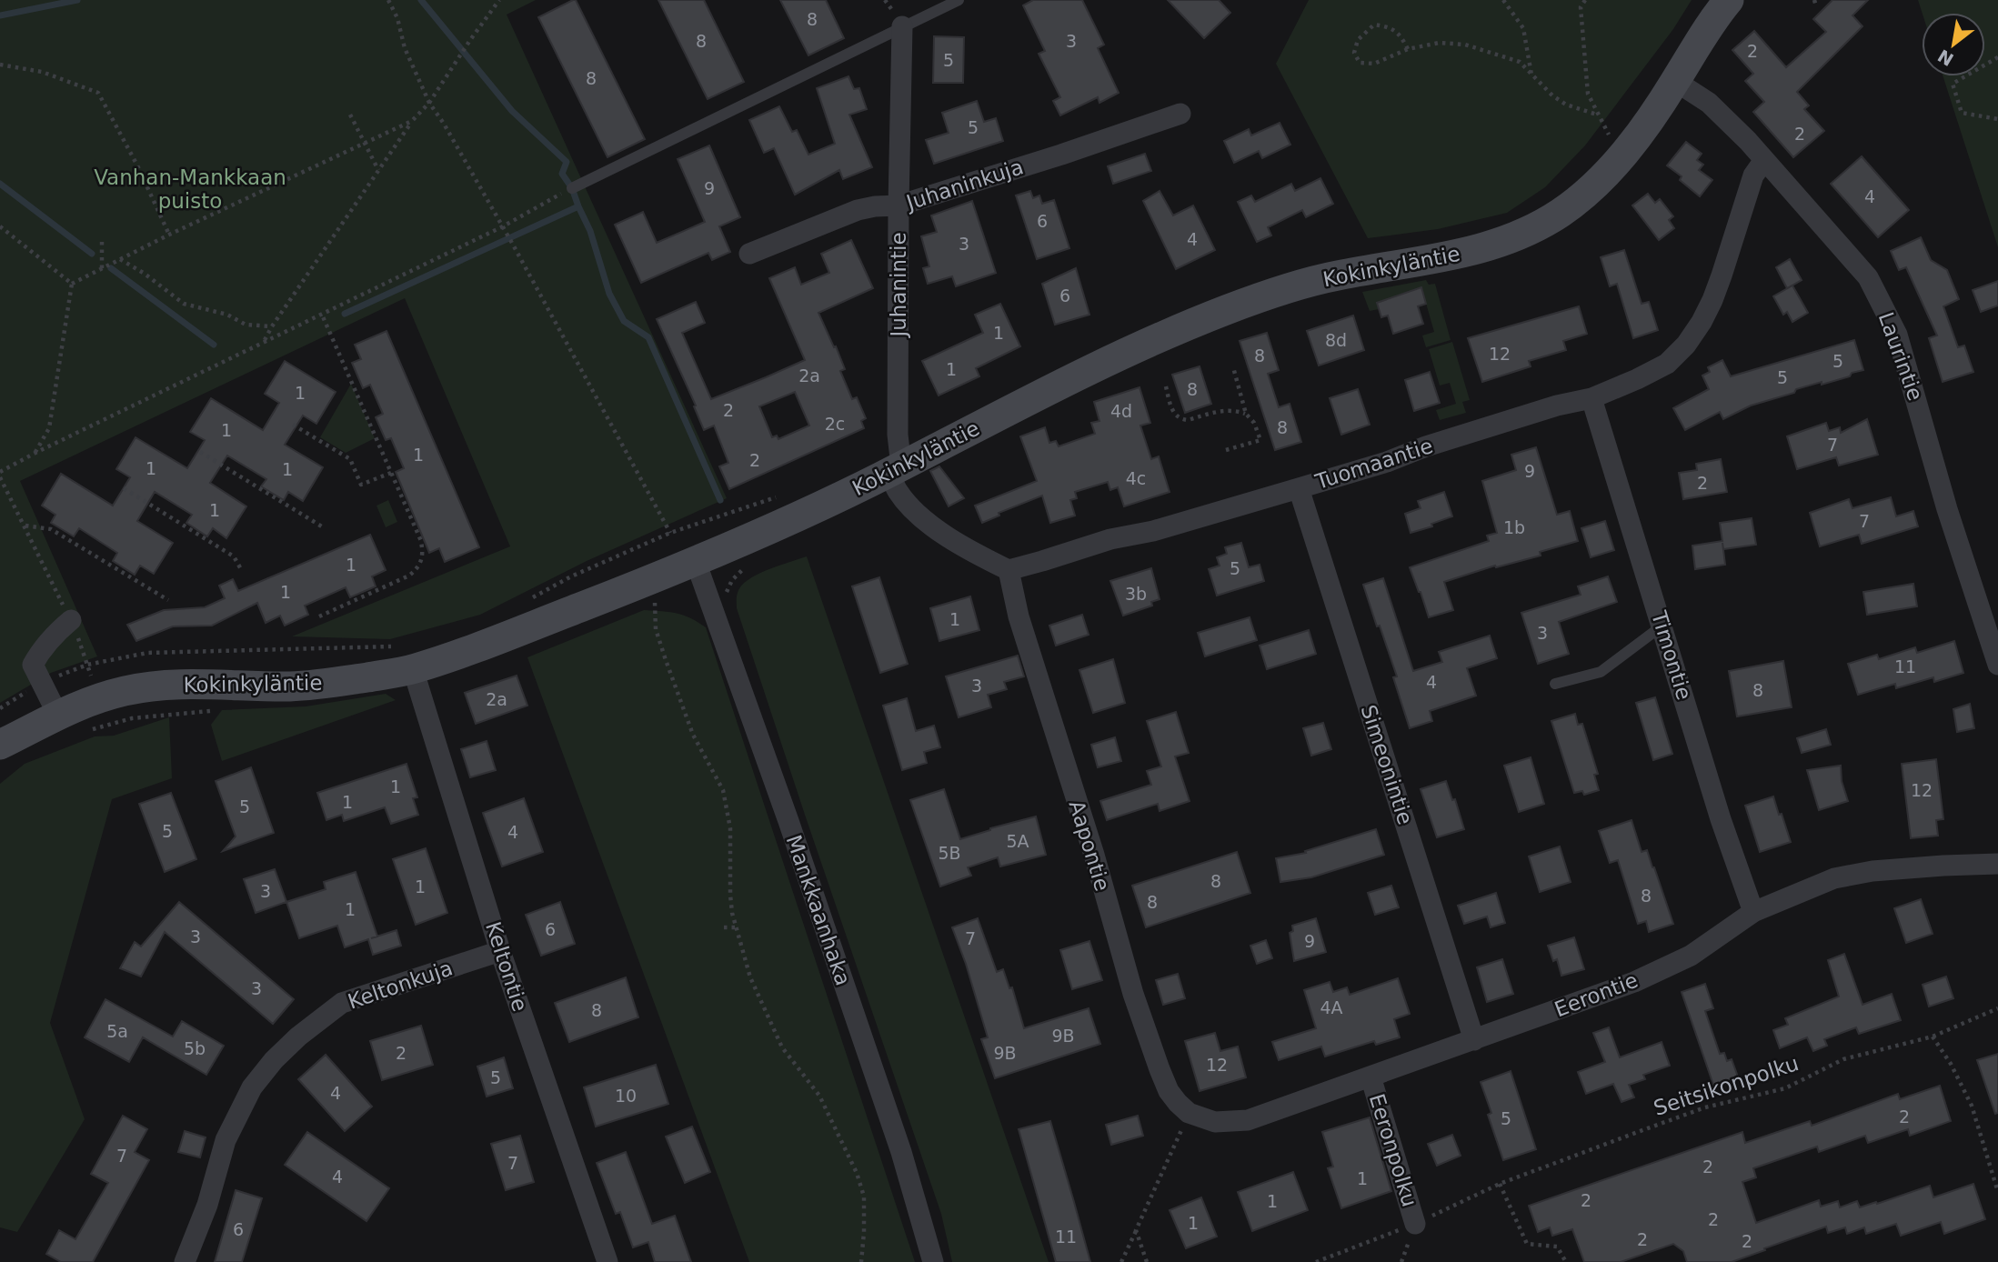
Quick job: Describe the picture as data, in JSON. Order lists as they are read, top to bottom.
{
  "streets": {
    "main road": ["Kokinkyläntie"],
    "street": [
      "Juhaninkuja",
      "Juhanintie",
      "Laurintie",
      "Tuomaantie",
      "Timontie",
      "Simeonintie",
      "Aapontie",
      "Mankkaanhaka",
      "Keltontie",
      "Keltonkuja",
      "Eerontie",
      "Eeronpolku"
    ],
    "path": ["Seitsikonpolku"]
  },
  "crossings": [
    ["Juhaninkuja", "Juhanintie"],
    ["Kokinkyläntie", "Juhanintie"],
    ["Kokinkyläntie", "Laurintie"],
    ["Kokinkyläntie", "Mankkaanhaka"],
    ["Kokinkyläntie", "Keltontie"],
    ["Laurintie", "Tuomaantie"],
    ["Tuomaantie", "Timontie"],
    ["Tuomaantie", "Simeonintie"],
    ["Tuomaantie", "Aapontie"],
    ["Timontie", "Eerontie"],
    ["Simeonintie", "Eerontie"],
    ["Aapontie", "Eerontie"],
    ["Keltontie", "Keltonkuja"],
    ["Eerontie", "Eeronpolku"]
  ],
  "parks": ["Vanhan-Mankkaan puisto"],
  "house_numbers": [
    "8",
    "8",
    "3",
    "2",
    "5",
    "8",
    "5",
    "2",
    "9",
    "4",
    "6",
    "4",
    "3",
    "6",
    "1",
    "8d",
    "12",
    "8",
    "5",
    "1",
    "2a",
    "5",
    "8",
    "1",
    "2",
    "4d",
    "2c",
    "8",
    "1",
    "7",
    "1",
    "2",
    "1",
    "1",
    "9",
    "4c",
    "2",
    "1",
    "7",
    "1b",
    "1",
    "5",
    "1",
    "3b",
    "1",
    "3",
    "11",
    "4",
    "3",
    "8",
    "2a",
    "1",
    "12",
    "1",
    "5",
    "5",
    "4",
    "5A",
    "5B",
    "8",
    "1",
    "3",
    "8",
    "8",
    "1",
    "6",
    "3",
    "7",
    "9",
    "3",
    "4A",
    "8",
    "5a",
    "9B",
    "5b",
    "2",
    "9B",
    "12",
    "5",
    "4",
    "10",
    "2",
    "5",
    "7",
    "7",
    "2",
    "4",
    "1",
    "2",
    "1",
    "2",
    "1",
    "6",
    "11",
    "2",
    "2"
  ],
  "north": "bottom left"
}
